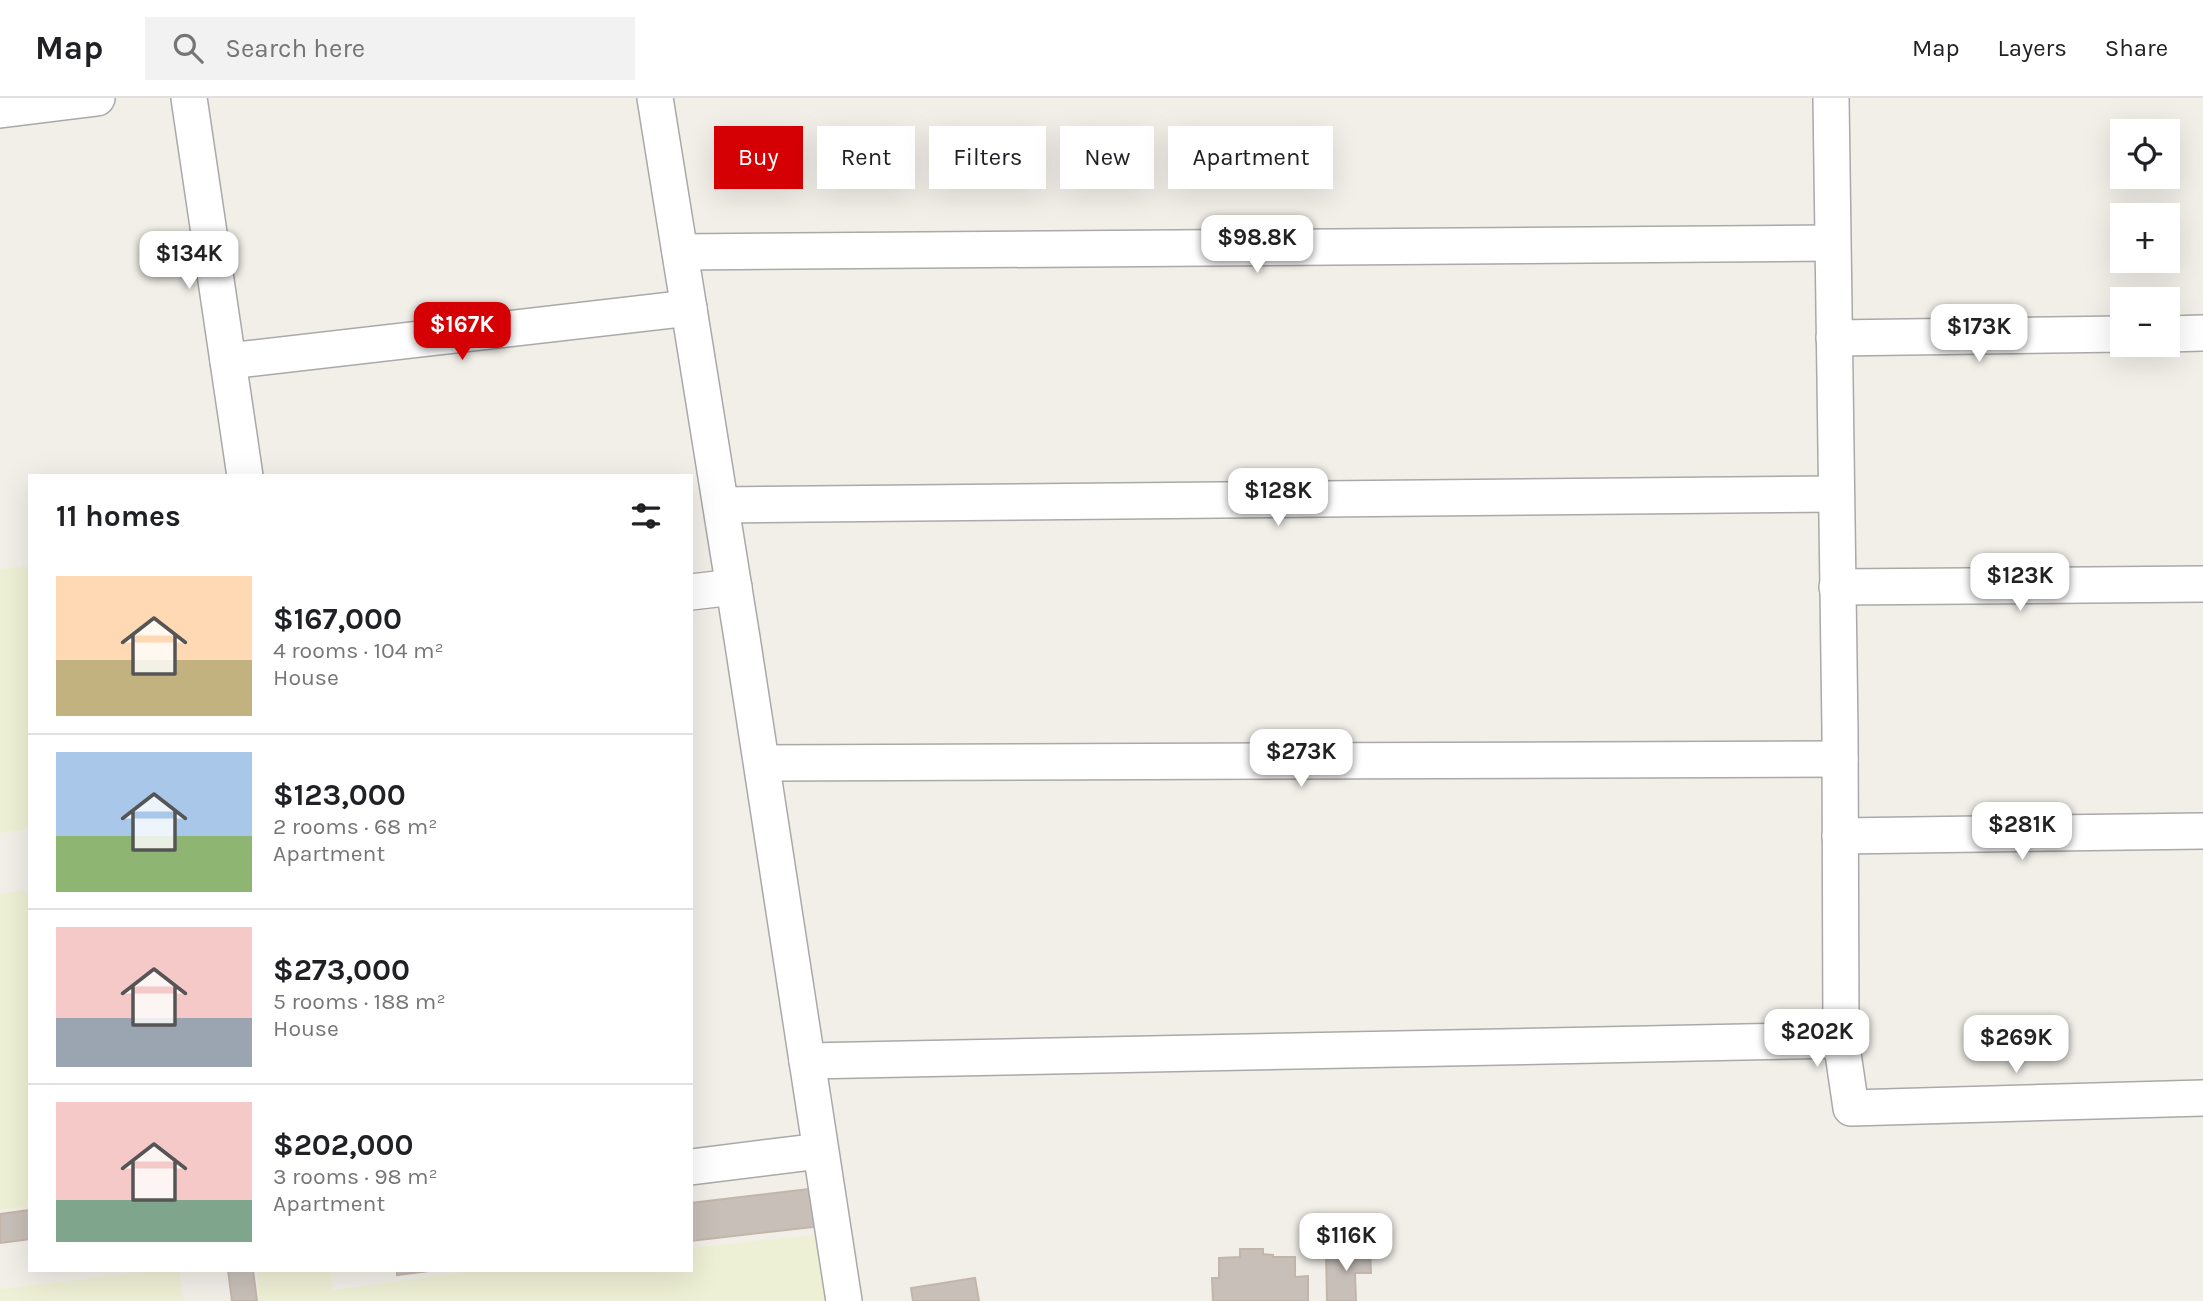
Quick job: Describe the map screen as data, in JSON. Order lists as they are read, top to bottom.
{
  "page": {
    "header": "Map",
    "search": "Search here",
    "nav": ["Map", "Layers", "Share"],
    "map_buttons": ["+", "−"],
    "chip": [
      "Buy",
      "Rent",
      "Filters",
      "New",
      "Apartment"
    ],
    "price": [
      "$98.8K",
      "$134K",
      "$167K",
      "$173K",
      "$128K",
      "$123K",
      "$273K",
      "$281K",
      "$202K",
      "$269K",
      "$116K"
    ],
    "heading": "11 homes",
    "list": [
      {
        "name": "$167,000",
        "note": "4 rooms · 104 m² · House"
      },
      {
        "name": "$123,000",
        "note": "2 rooms · 68 m² · Apartment"
      },
      {
        "name": "$273,000",
        "note": "5 rooms · 188 m² · House"
      },
      {
        "name": "$202,000",
        "note": "3 rooms · 98 m² · Apartment"
      }
    ]
  }
}
